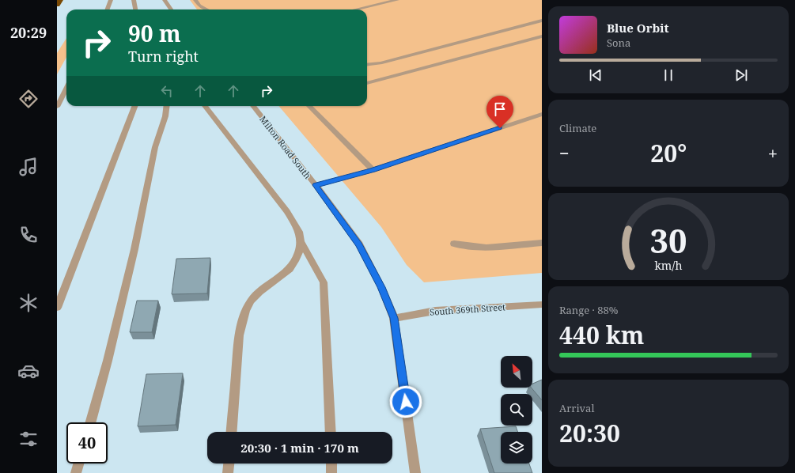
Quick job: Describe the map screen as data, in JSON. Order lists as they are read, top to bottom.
{
  "streets": {
    "street": ["Milton Road South", "South 369th Street"]
  },
  "crossings": [
    ["Milton Road South", "South 369th Street"]
  ],
  "north": "top left",
  "page": {
    "tabs": "20:29",
    "turn": ["90 m", "Turn right"],
    "song": ["Blue Orbit", "Sona"],
    "tile": [
      "Climate",
      ["Range · 88%", "440 km"],
      ["Arrival", "20:30"]
    ],
    "heat": ["−", "20°", "+"],
    "limit": "40",
    "trip": "20:30 · 1 min · 170 m",
    "gauge": ["30", "km/h"]
  }
}
